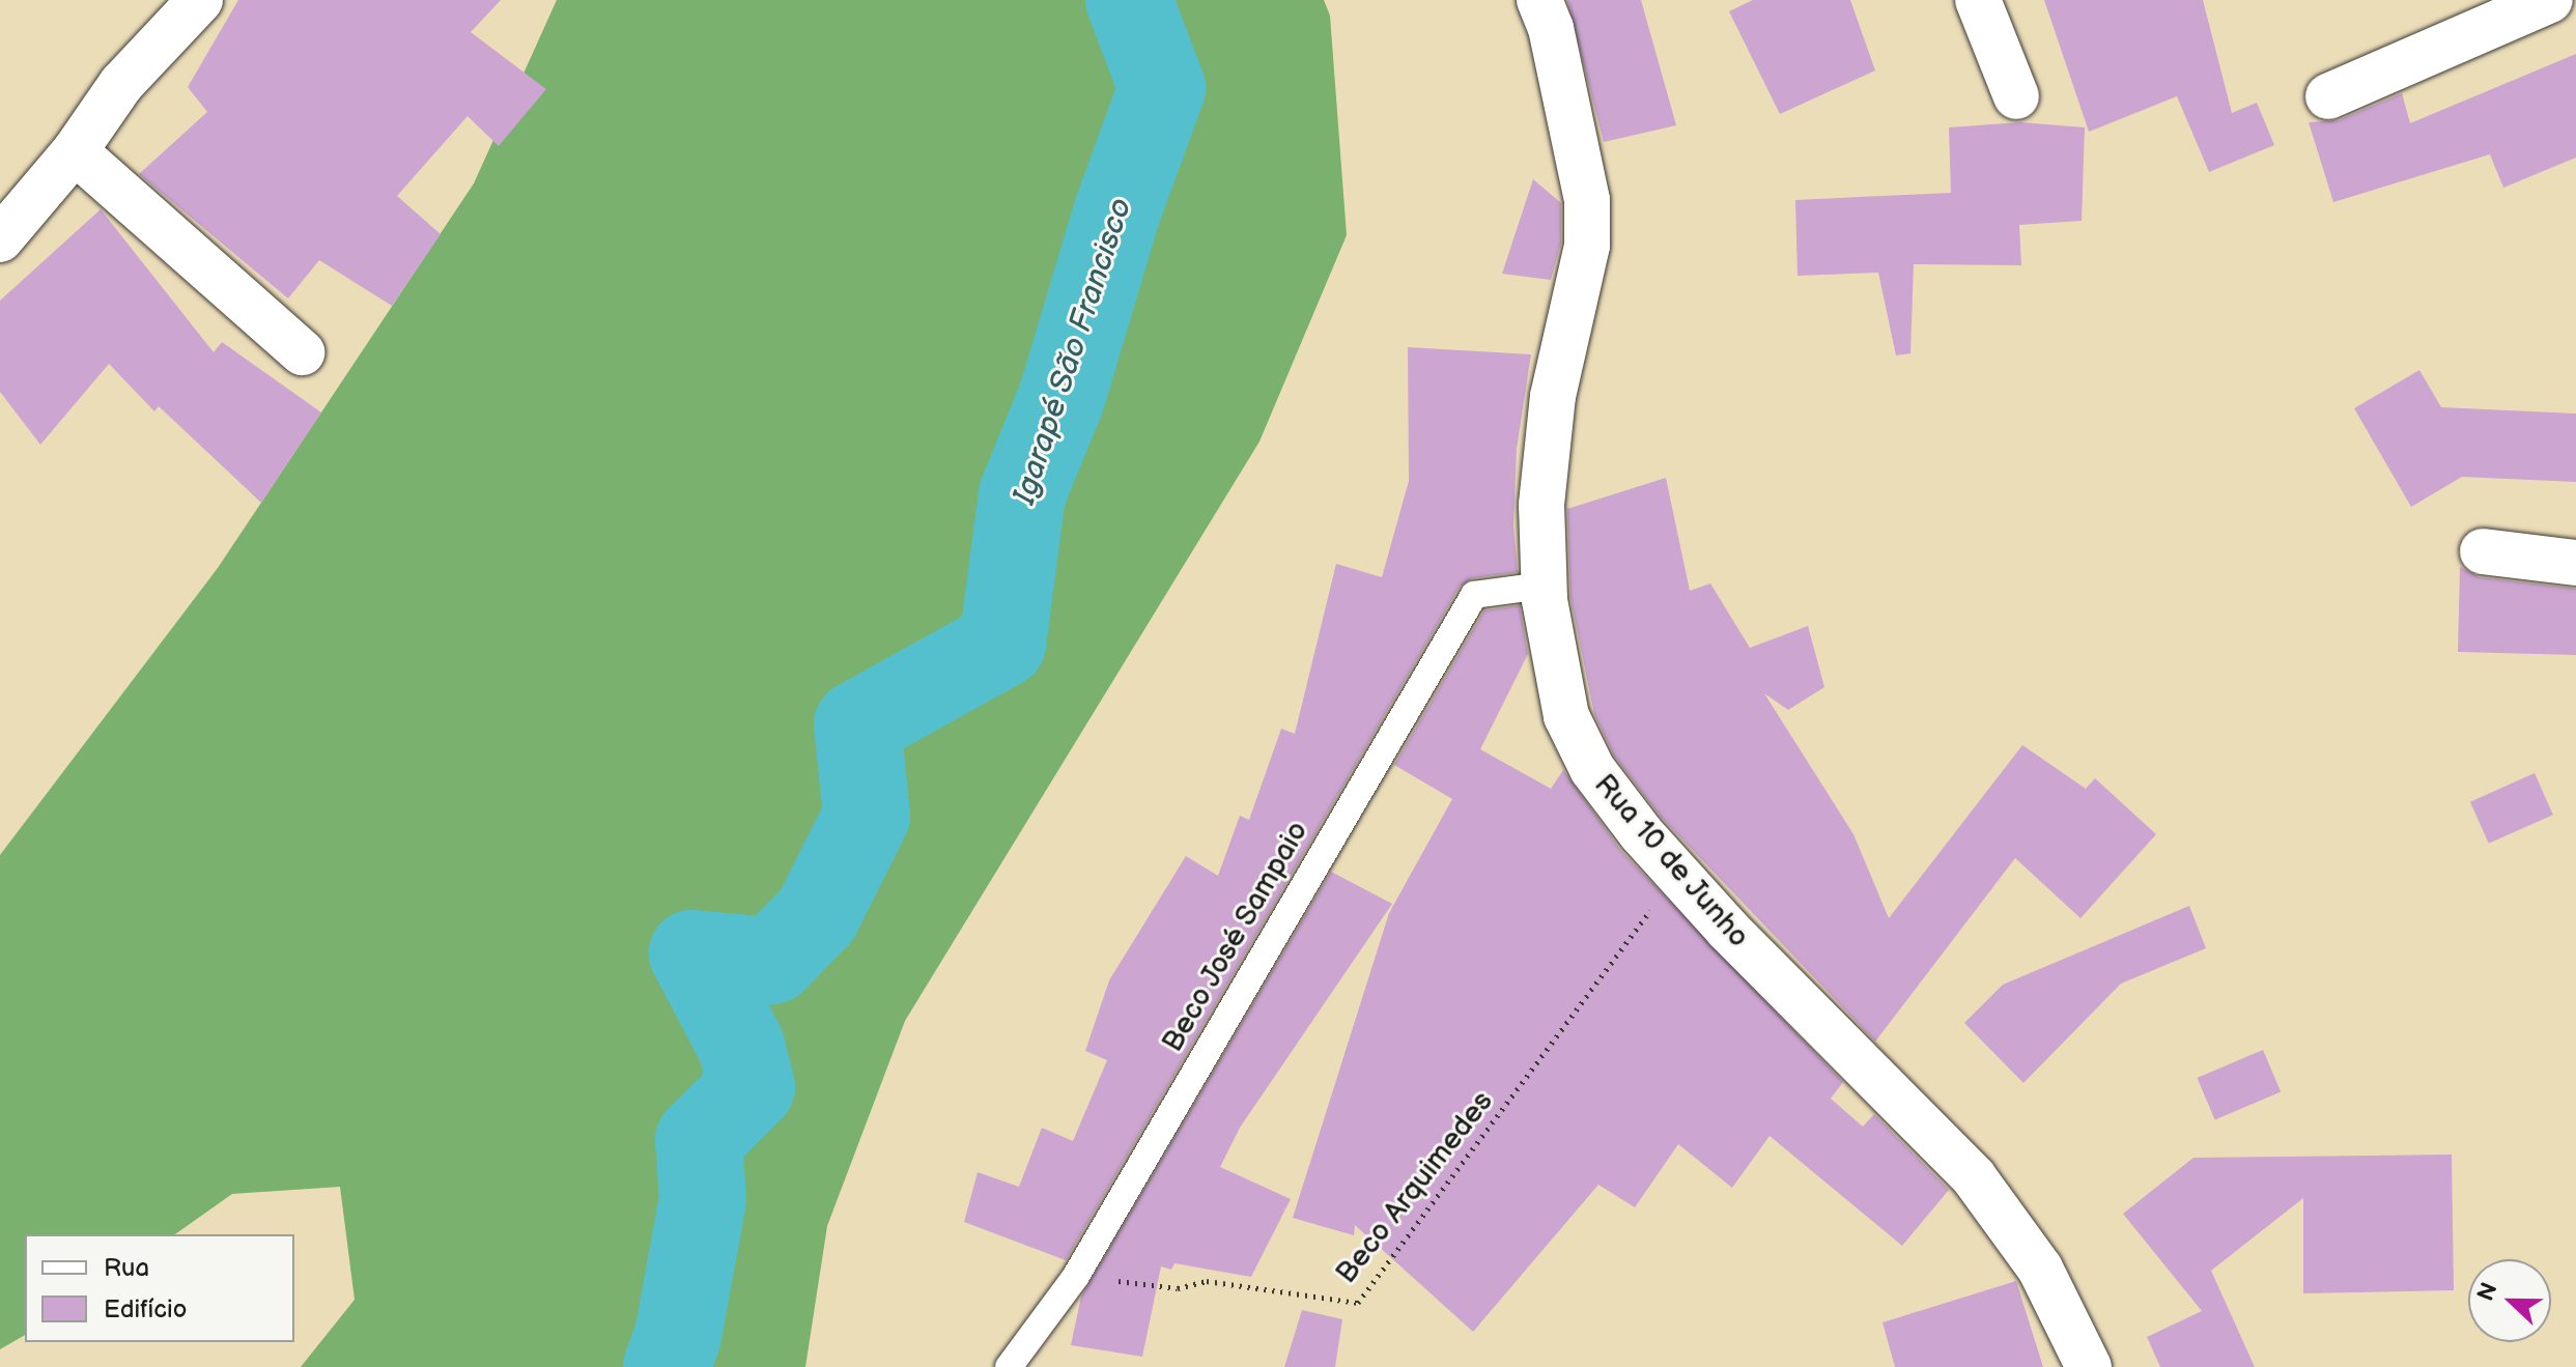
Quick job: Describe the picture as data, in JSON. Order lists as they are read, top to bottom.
{
  "streets": {
    "street": ["Rua 10 de Junho"],
    "lane": ["Beco José Sampaio"],
    "path": ["Beco Arquimedes"]
  },
  "crossings": [
    ["Rua 10 de Junho", "Beco José Sampaio"],
    ["Rua 10 de Junho", "Beco Arquimedes"],
    ["Beco José Sampaio", "Beco Arquimedes"]
  ],
  "water": ["Igarapé São Francisco"],
  "legend": ["Rua", "Edifício"],
  "north": "left"
}
